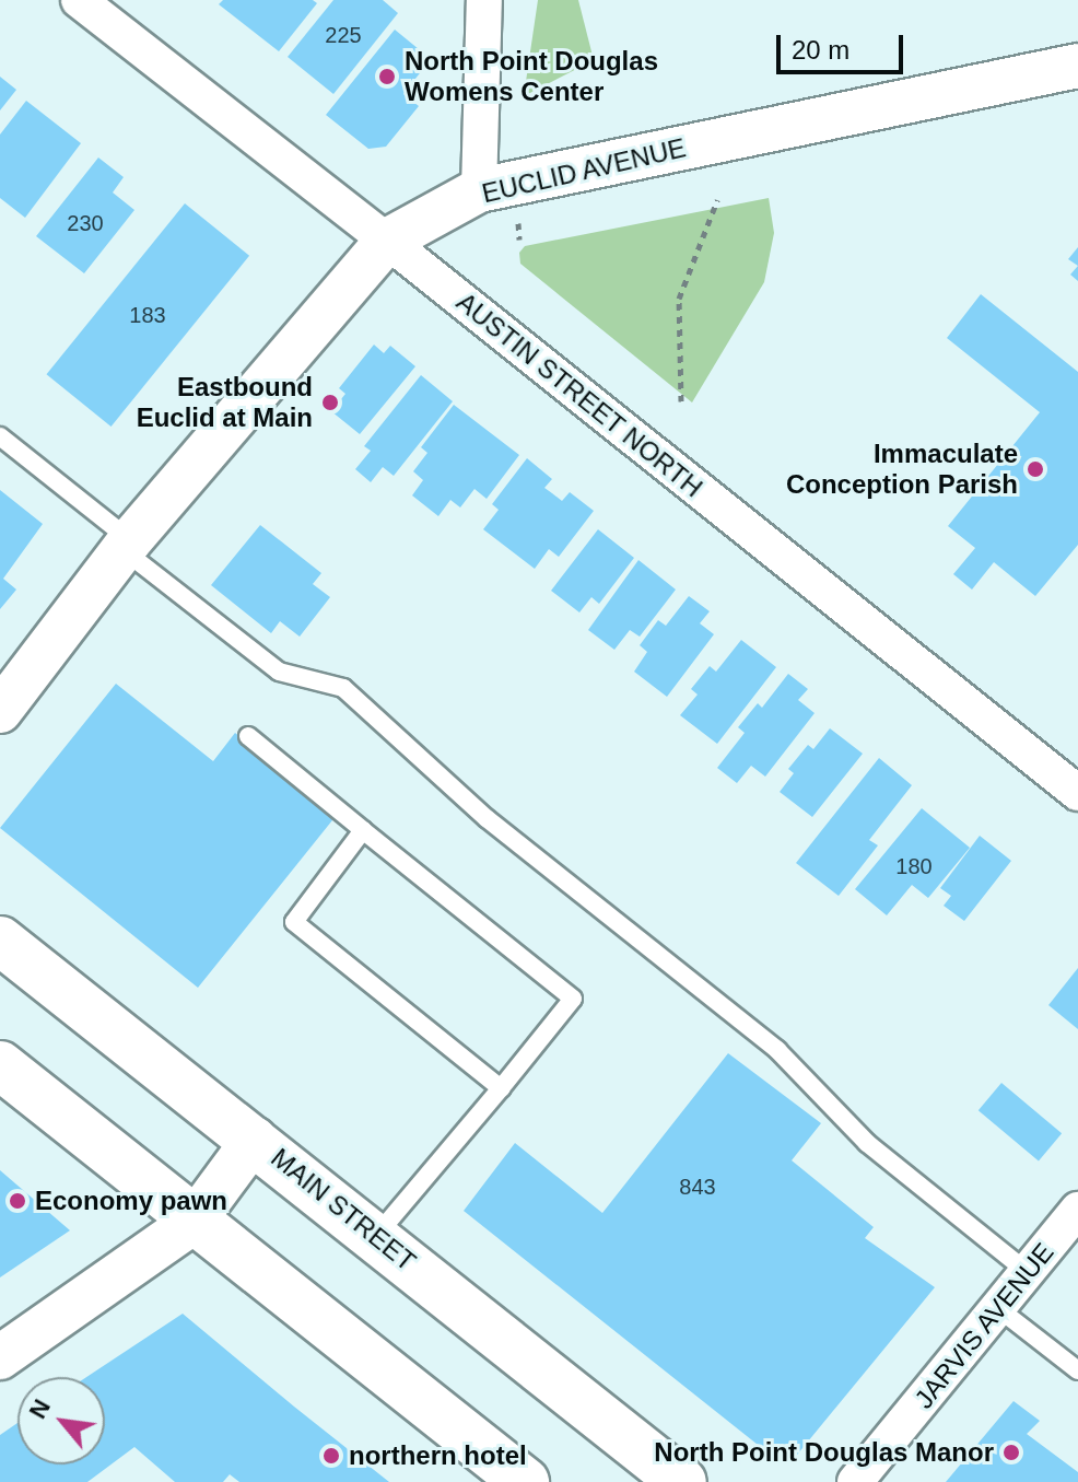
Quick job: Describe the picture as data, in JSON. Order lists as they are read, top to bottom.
{
  "streets": {
    "main road": ["MAIN STREET"],
    "street": ["EUCLID AVENUE", "AUSTIN STREET NORTH", "JARVIS AVENUE"]
  },
  "crossings": [
    ["EUCLID AVENUE", "AUSTIN STREET NORTH"]
  ],
  "places": [
    "North Point Douglas Womens Center",
    "Eastbound Euclid at Main",
    "Immaculate Conception Parish",
    "Economy pawn",
    "North Point Douglas Manor",
    "northern hotel"
  ],
  "house_numbers": [
    "225",
    "230",
    "183",
    "180",
    "843"
  ],
  "scale_bar": "20 m",
  "north": "top left"
}
